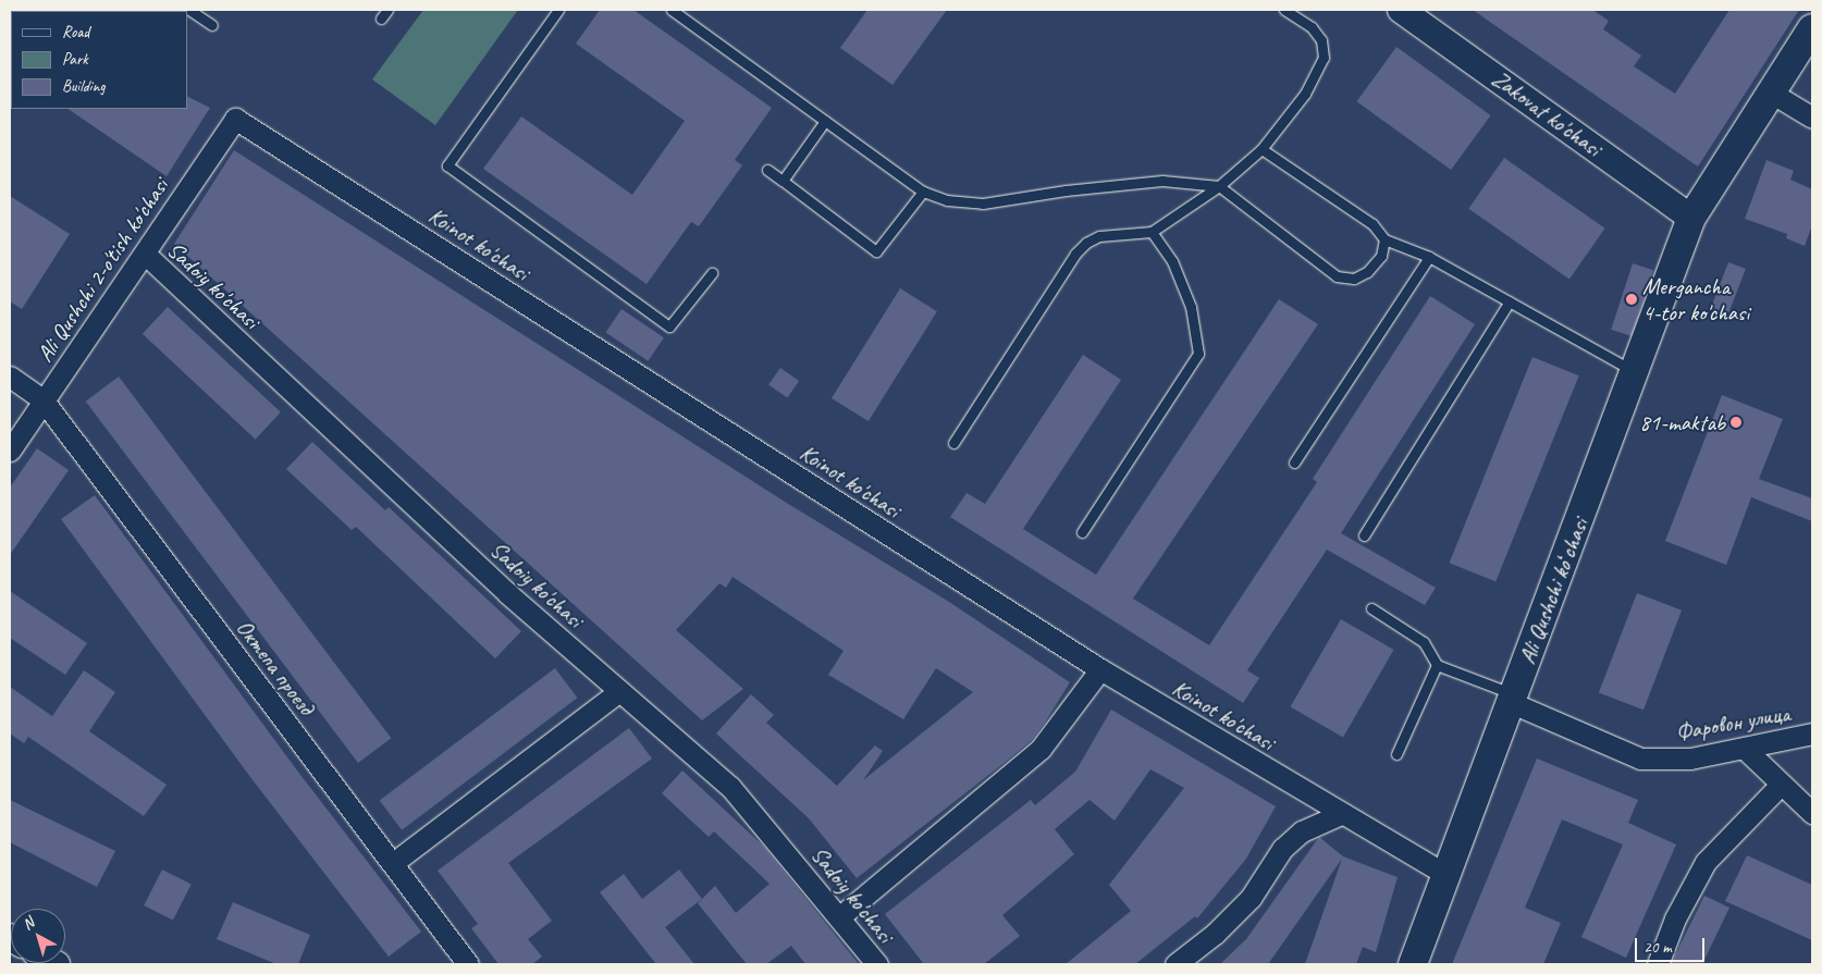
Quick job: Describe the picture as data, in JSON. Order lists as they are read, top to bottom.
{
  "streets": {
    "main road": ["Ali Qushchi koʻchasi"],
    "street": [
      "Zakovat ko'chasi",
      "Koinot ko'chasi",
      "Ali Qushchi 2-o'tish ko'chasi",
      "Sadoiy ko'chasi",
      "Октепа проезд",
      "Фаровон улица"
    ]
  },
  "crossings": [
    ["Zakovat ko'chasi", "Ali Qushchi koʻchasi"],
    ["Koinot ko'chasi", "Ali Qushchi 2-o'tish ko'chasi"],
    ["Koinot ko'chasi", "Ali Qushchi koʻchasi"],
    ["Ali Qushchi 2-o'tish ko'chasi", "Sadoiy ko'chasi"],
    ["Ali Qushchi 2-o'tish ko'chasi", "Октепа проезд"],
    ["Ali Qushchi koʻchasi", "Фаровон улица"]
  ],
  "places": ["Mergancha 4-tor ko'chasi", "81-maktab"],
  "legend": ["Road", "Park", "Building"],
  "scale_bar": "20 m",
  "north": "top left"
}
